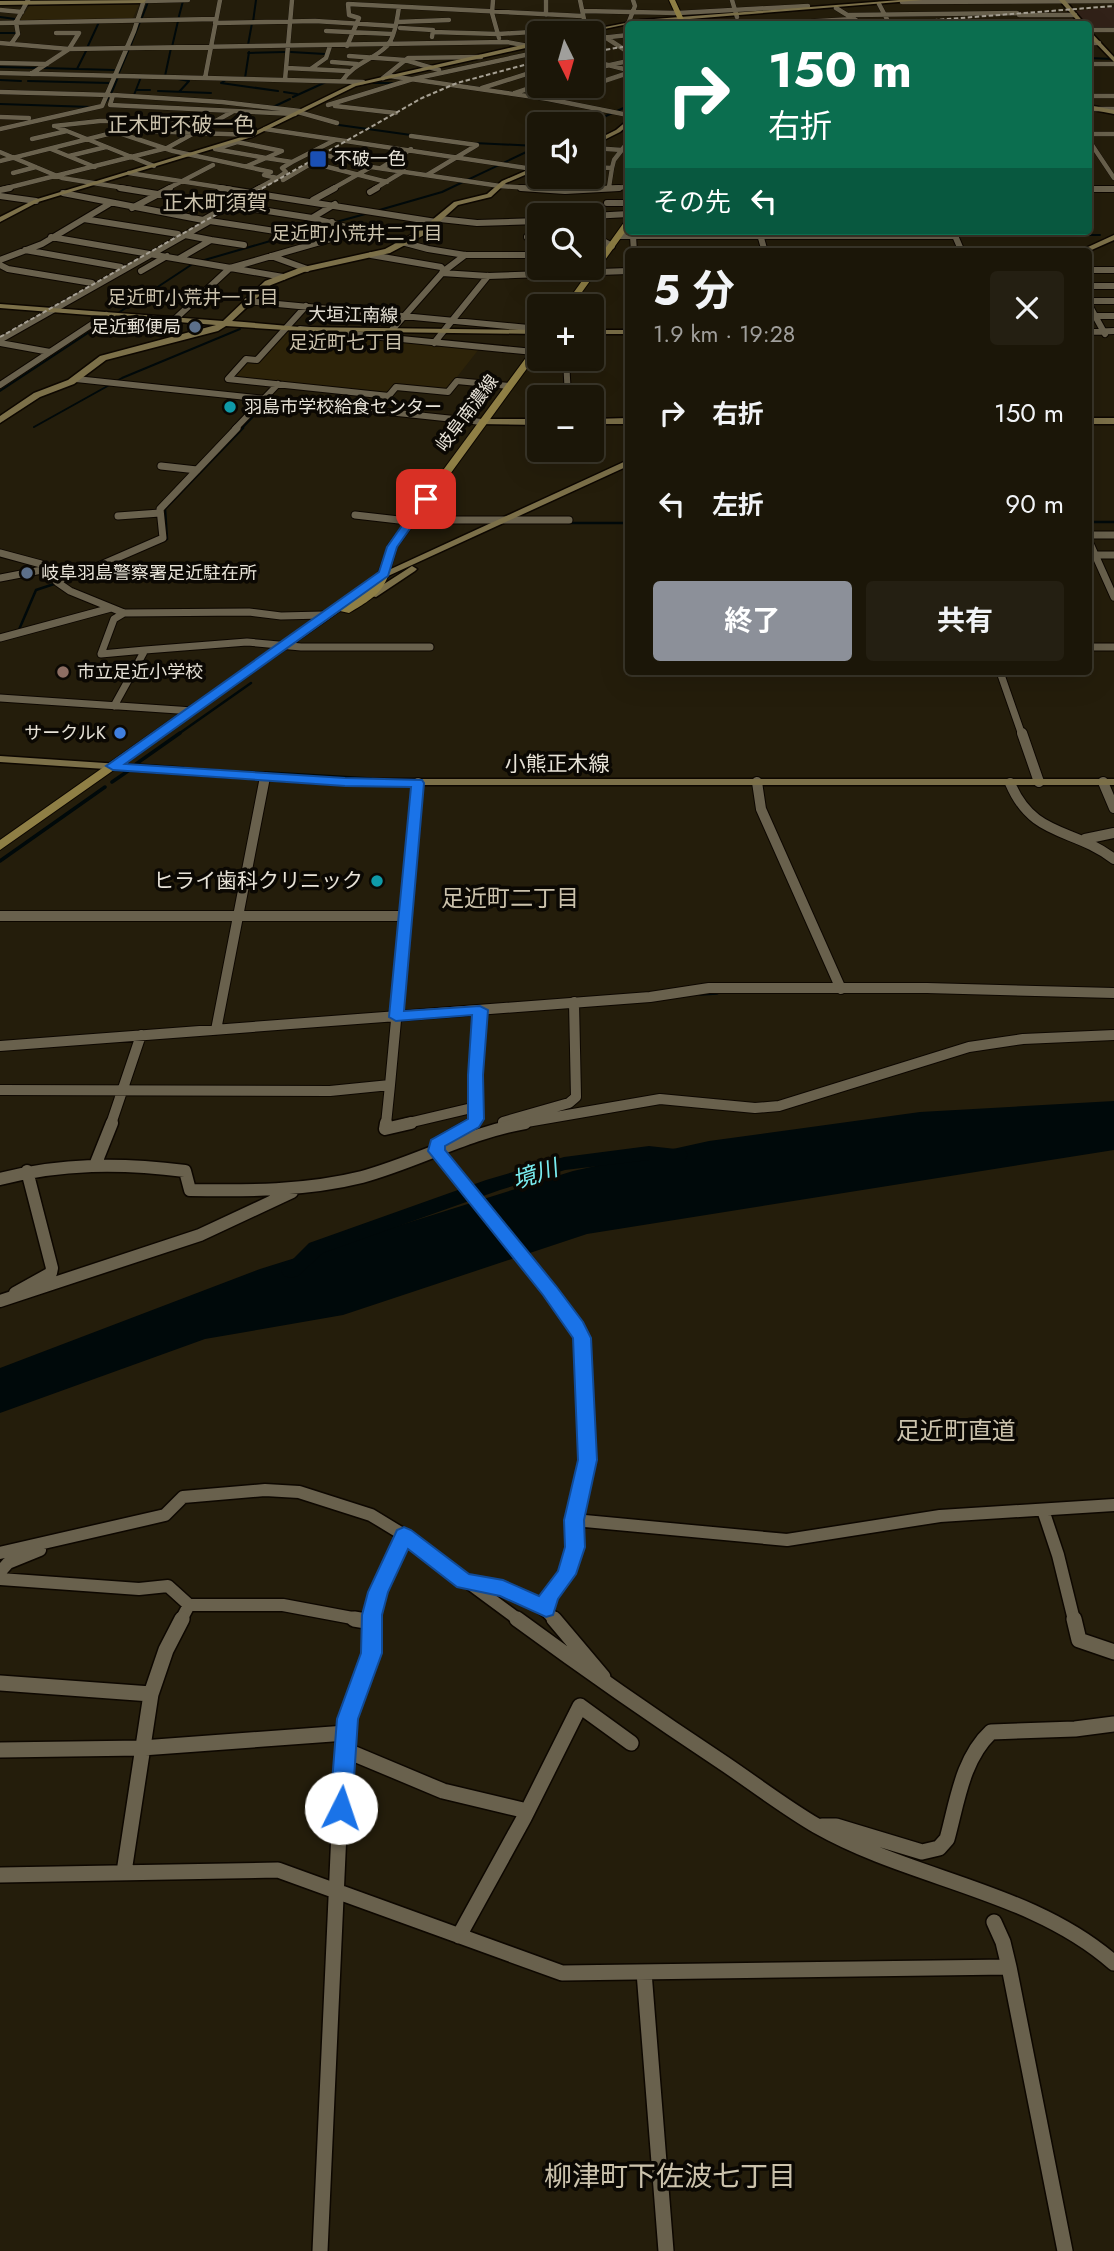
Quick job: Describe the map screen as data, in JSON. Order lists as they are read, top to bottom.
{
  "streets": {
    "main road": ["岐阜南濃線"],
    "street": ["大垣江南線", "小熊正木線"]
  },
  "districts": [
    "正木町不破一色",
    "正木町須賀",
    "足近町小荒井二丁目",
    "足近町小荒井一丁目",
    "足近町七丁目",
    "足近町二丁目",
    "足近町直道",
    "柳津町下佐波七丁目"
  ],
  "water": ["境川"],
  "places": {
    "transit": ["不破一色"],
    "other": [
      "足近郵便局",
      "羽島市学校給食センター",
      "岐阜羽島警察署足近駐在所",
      "市立足近小学校",
      "サークルK",
      "ヒライ歯科クリニック"
    ]
  },
  "north": "bottom",
  "page": {
    "map_buttons": ["+", "−"],
    "turn": ["150 m", "右折"],
    "then": "その先",
    "heading": ["5 分", "1.9 km · 19:28"],
    "list": [
      {
        "name": "右折",
        "value": "150 m"
      },
      {
        "name": "左折",
        "value": "90 m"
      }
    ],
    "buttons": ["終了", "共有"]
  }
}
